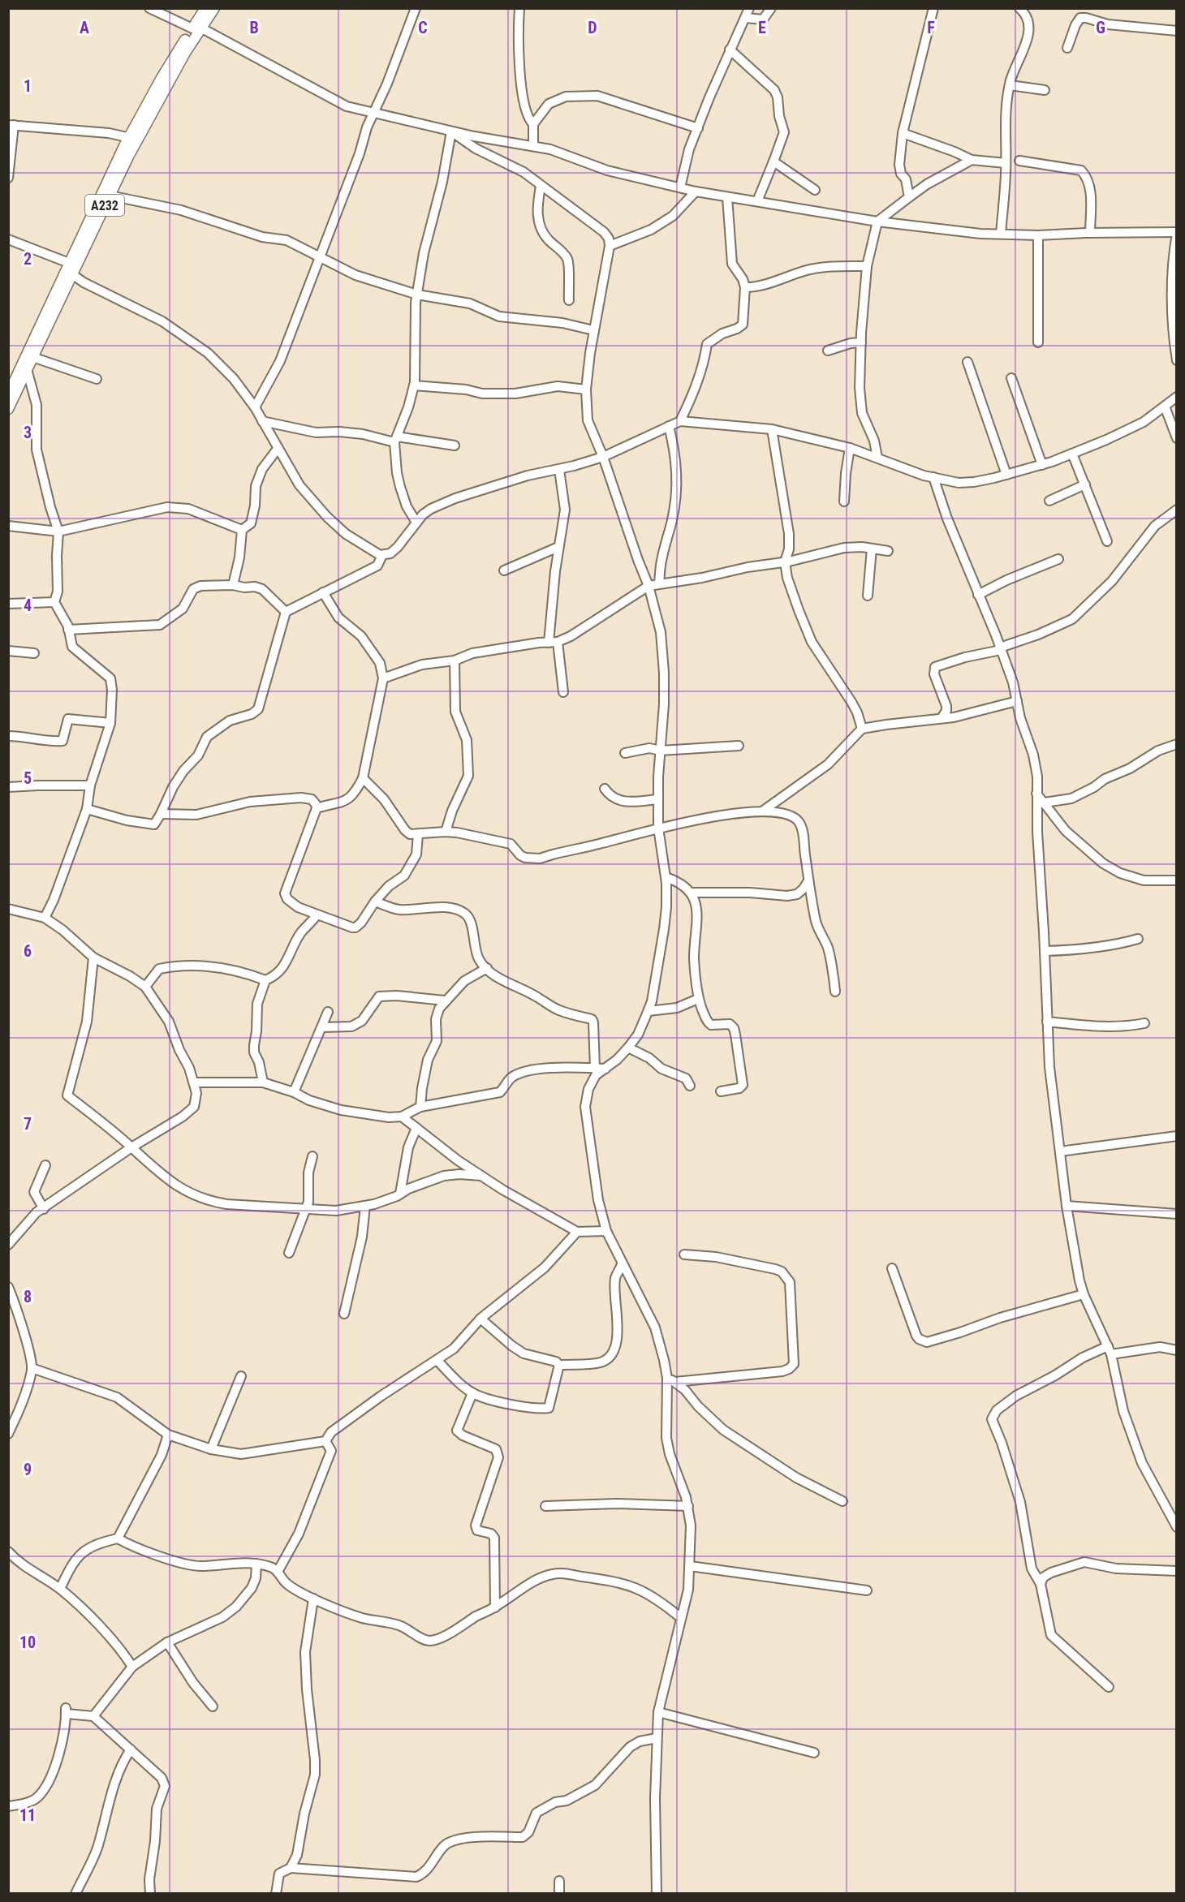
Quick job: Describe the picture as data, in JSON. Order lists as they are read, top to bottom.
{
  "streets": {
    "main road": ["A232"]
  },
  "grid": {
    "columns": [
      "A",
      "B",
      "C",
      "D",
      "E",
      "F",
      "G"
    ],
    "rows": [
      "1",
      "2",
      "3",
      "4",
      "5",
      "6",
      "7",
      "8",
      "9",
      "10",
      "11"
    ]
  }
}
